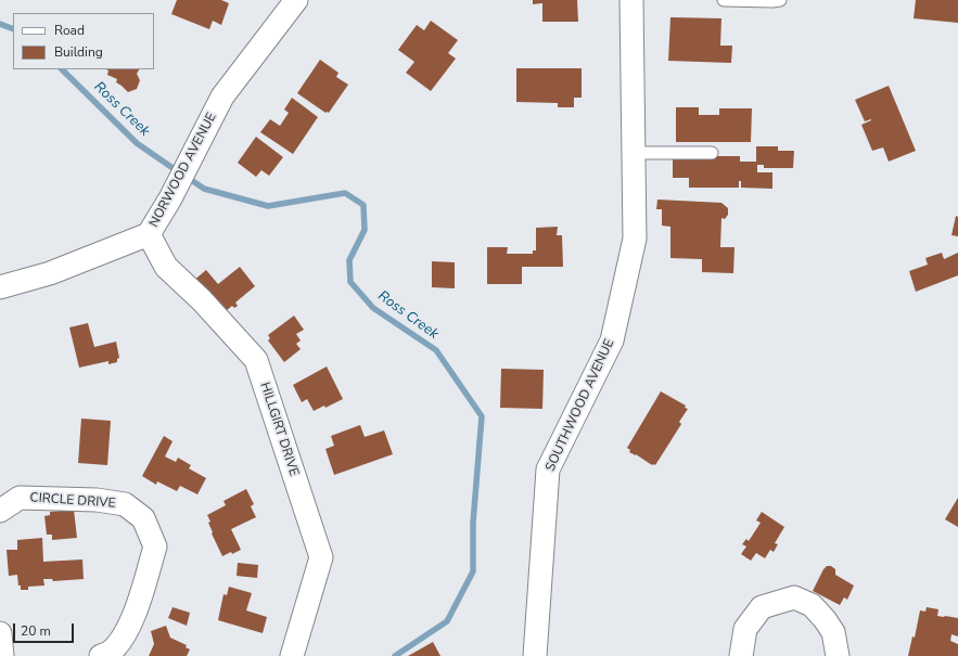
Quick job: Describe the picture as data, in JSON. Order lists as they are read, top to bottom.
{
  "streets": {
    "street": [
      "NORWOOD AVENUE",
      "SOUTHWOOD AVENUE",
      "HILLGIRT DRIVE",
      "CIRCLE DRIVE"
    ]
  },
  "crossings": [
    ["NORWOOD AVENUE", "HILLGIRT DRIVE"]
  ],
  "water": ["Ross Creek"],
  "legend": ["Road", "Building"],
  "scale_bar": "20 m"
}
